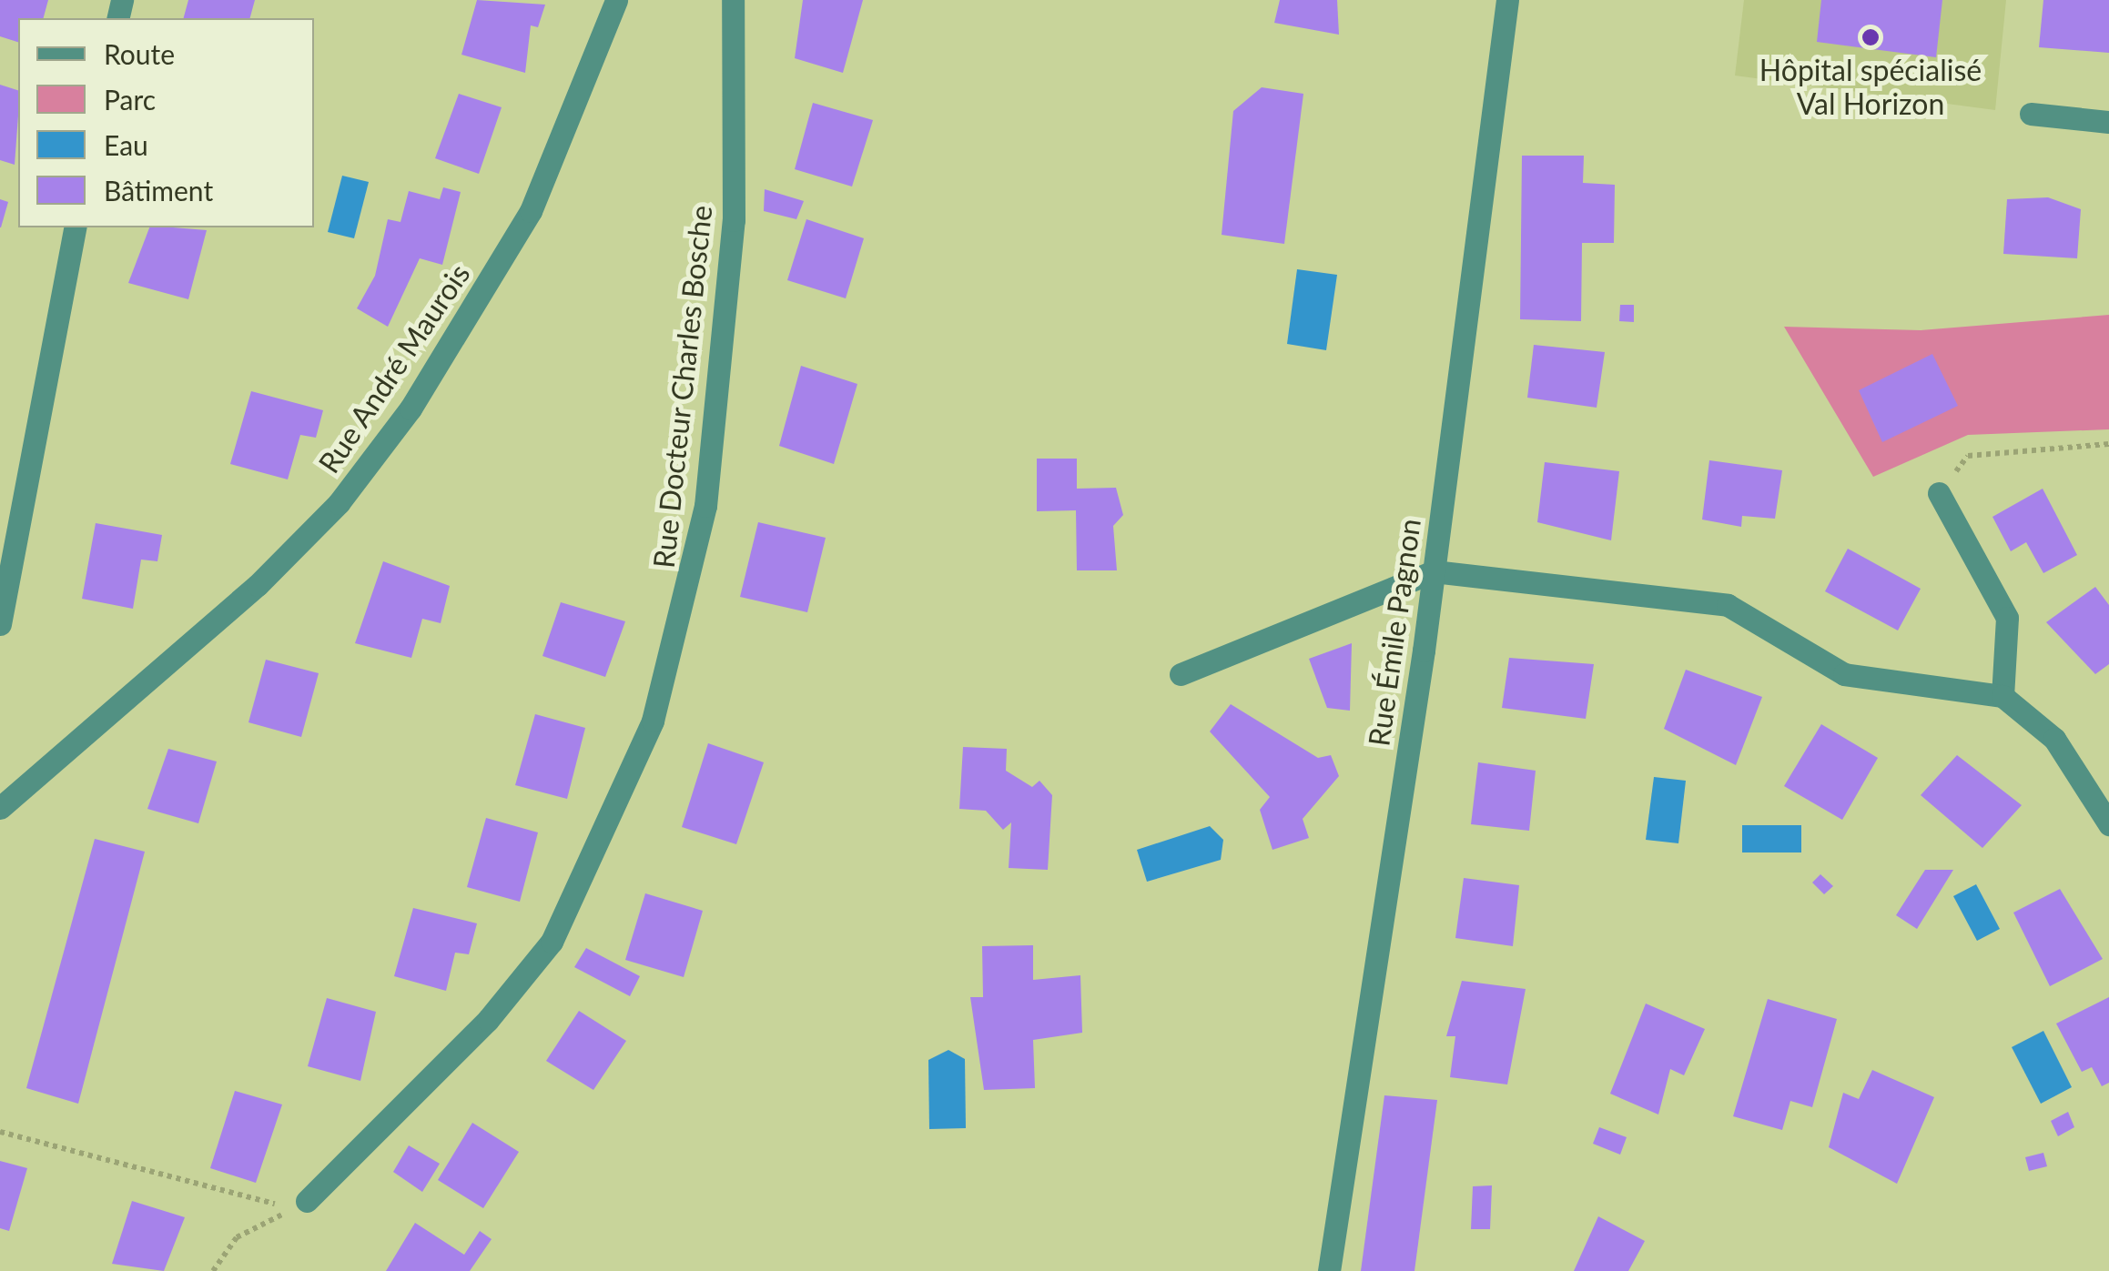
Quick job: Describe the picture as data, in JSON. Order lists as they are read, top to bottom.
{
  "streets": {
    "street": ["Rue André Maurois", "Rue Docteur Charles Bosche", "Rue Émile Pagnon"]
  },
  "places": ["Hôpital spécialisé Val Horizon"],
  "legend": [
    "Route",
    "Parc",
    "Eau",
    "Bâtiment"
  ]
}
